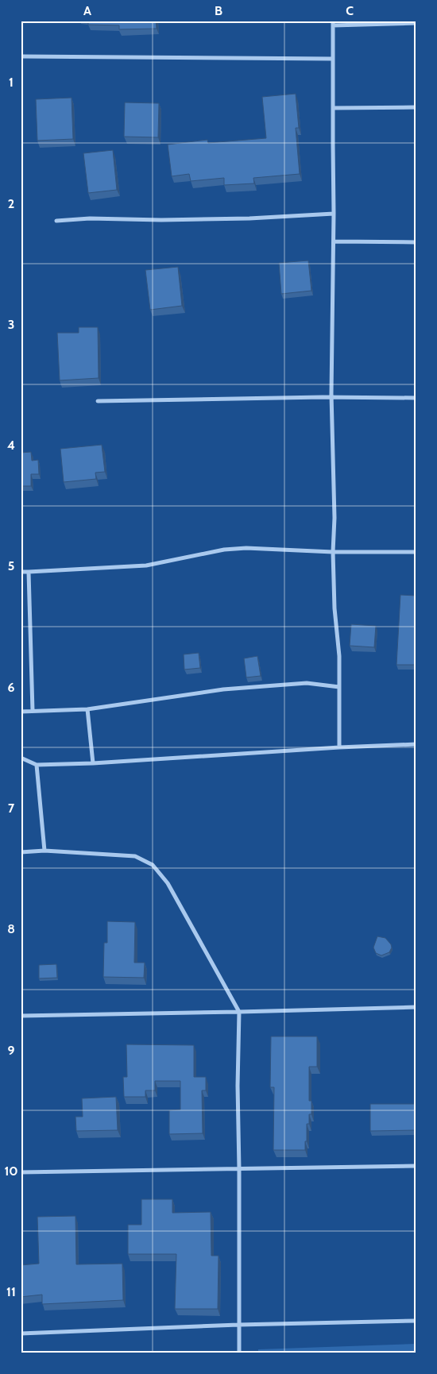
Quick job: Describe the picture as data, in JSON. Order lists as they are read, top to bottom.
{
  "grid": {
    "columns": ["A", "B", "C"],
    "rows": [
      "1",
      "2",
      "3",
      "4",
      "5",
      "6",
      "7",
      "8",
      "9",
      "10",
      "11"
    ]
  }
}
